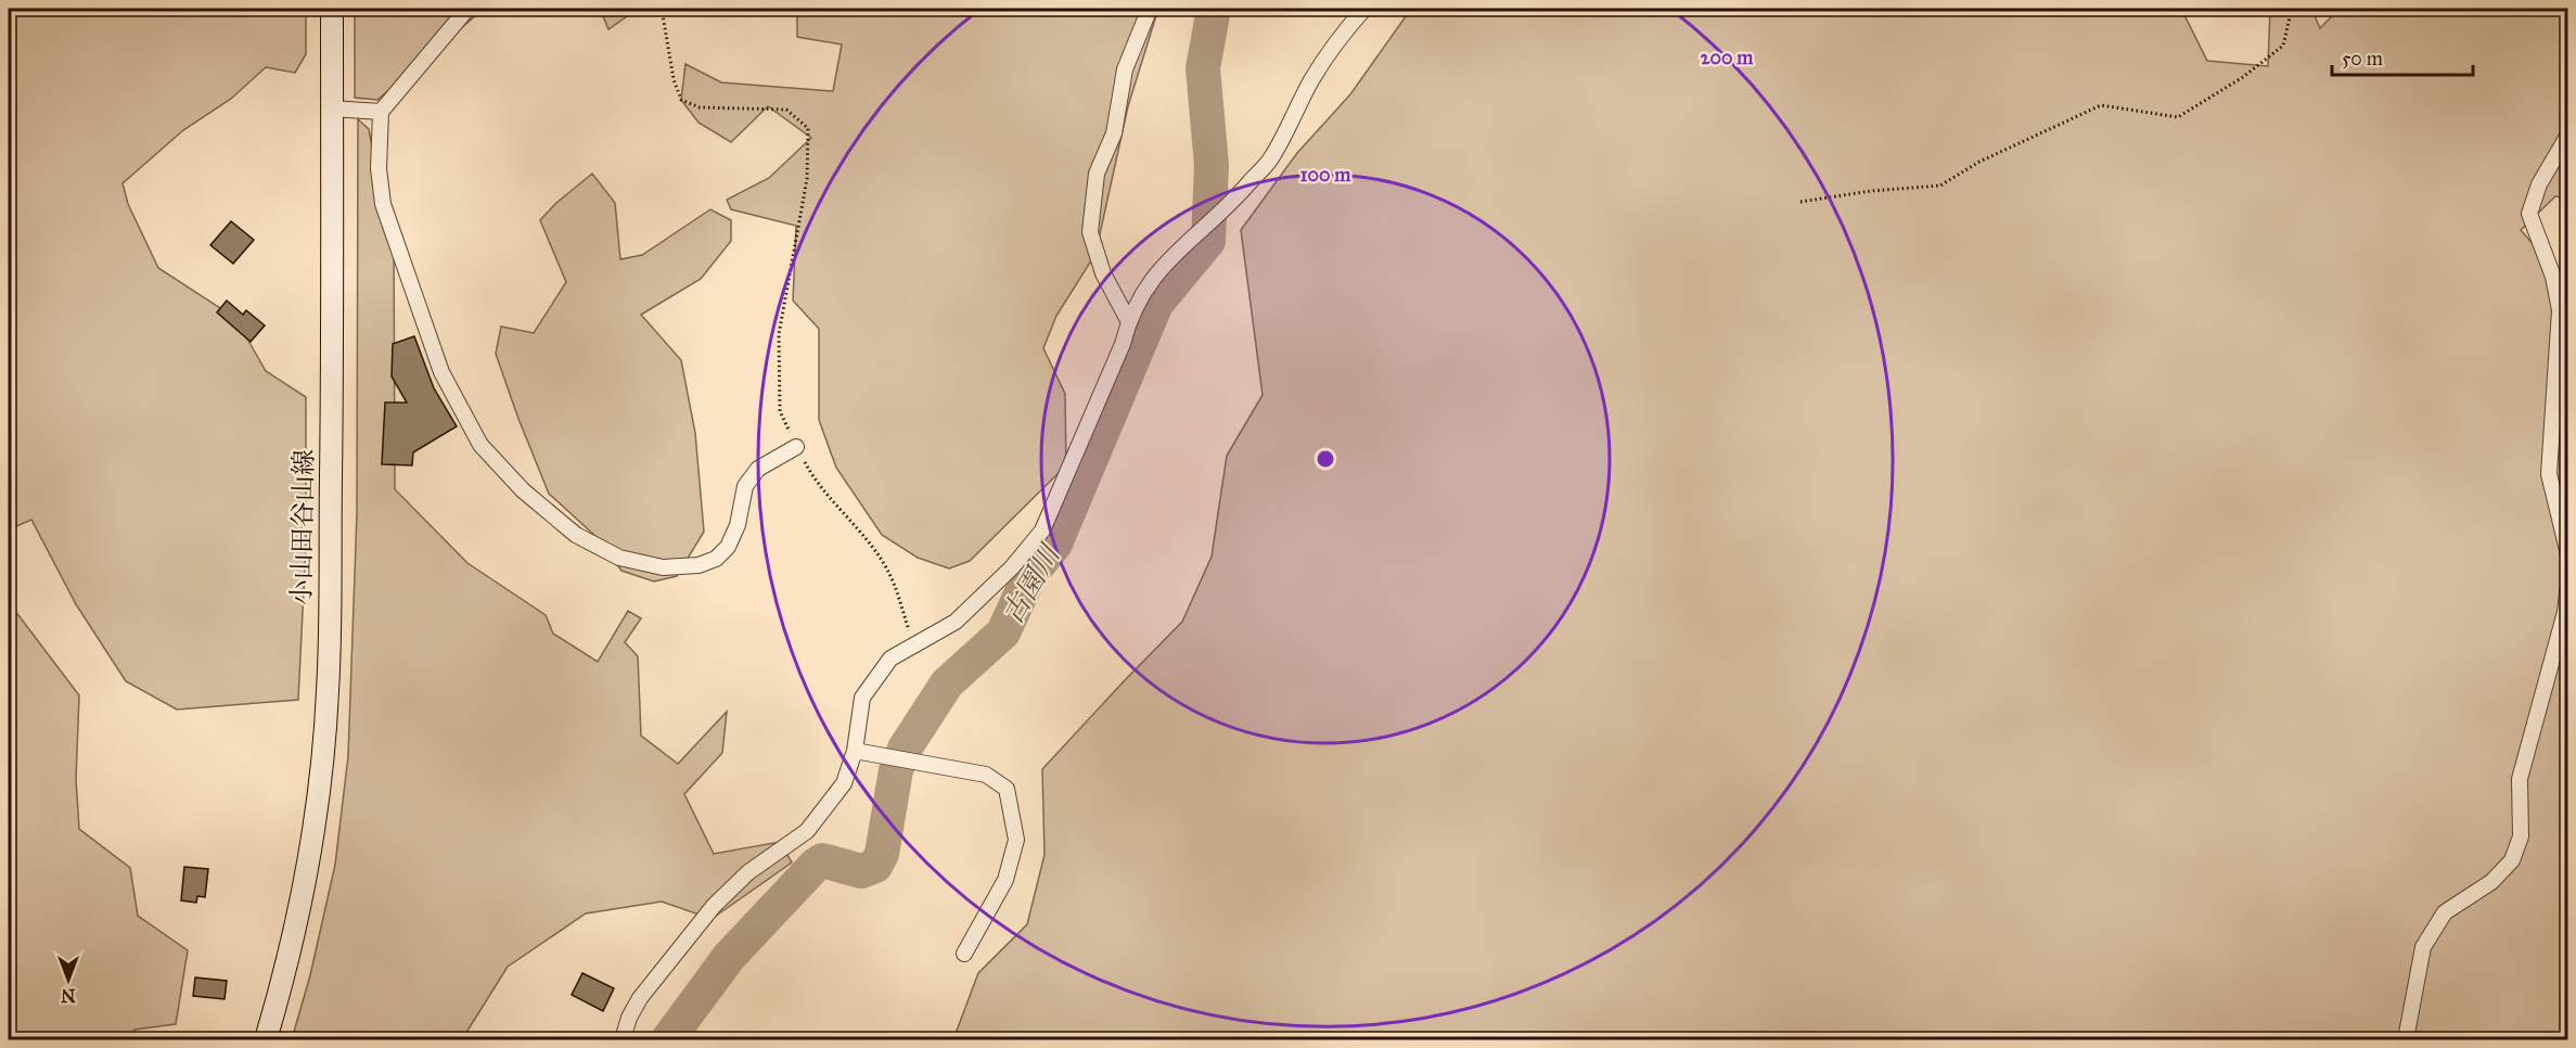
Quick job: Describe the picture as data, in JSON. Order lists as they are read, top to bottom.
{
  "streets": {
    "main road": ["小山田谷山線"]
  },
  "water": ["古園川"],
  "scale_bar": "50 m",
  "north": "bottom",
  "rings": ["200 m", "100 m"]
}
